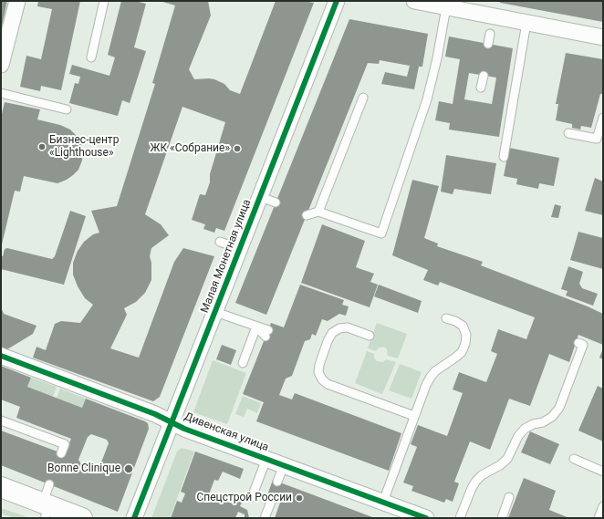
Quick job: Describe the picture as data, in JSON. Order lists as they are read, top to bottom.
{
  "streets": {
    "street": ["Малая Монетная улица", "Дивенская улица"]
  },
  "crossings": [
    ["Малая Монетная улица", "Дивенская улица"]
  ],
  "places": [
    "Бизнес-центр «Lighthouse»",
    "ЖК «Собрание»",
    "Bonne Clinique",
    "Спецстрой России"
  ]
}
